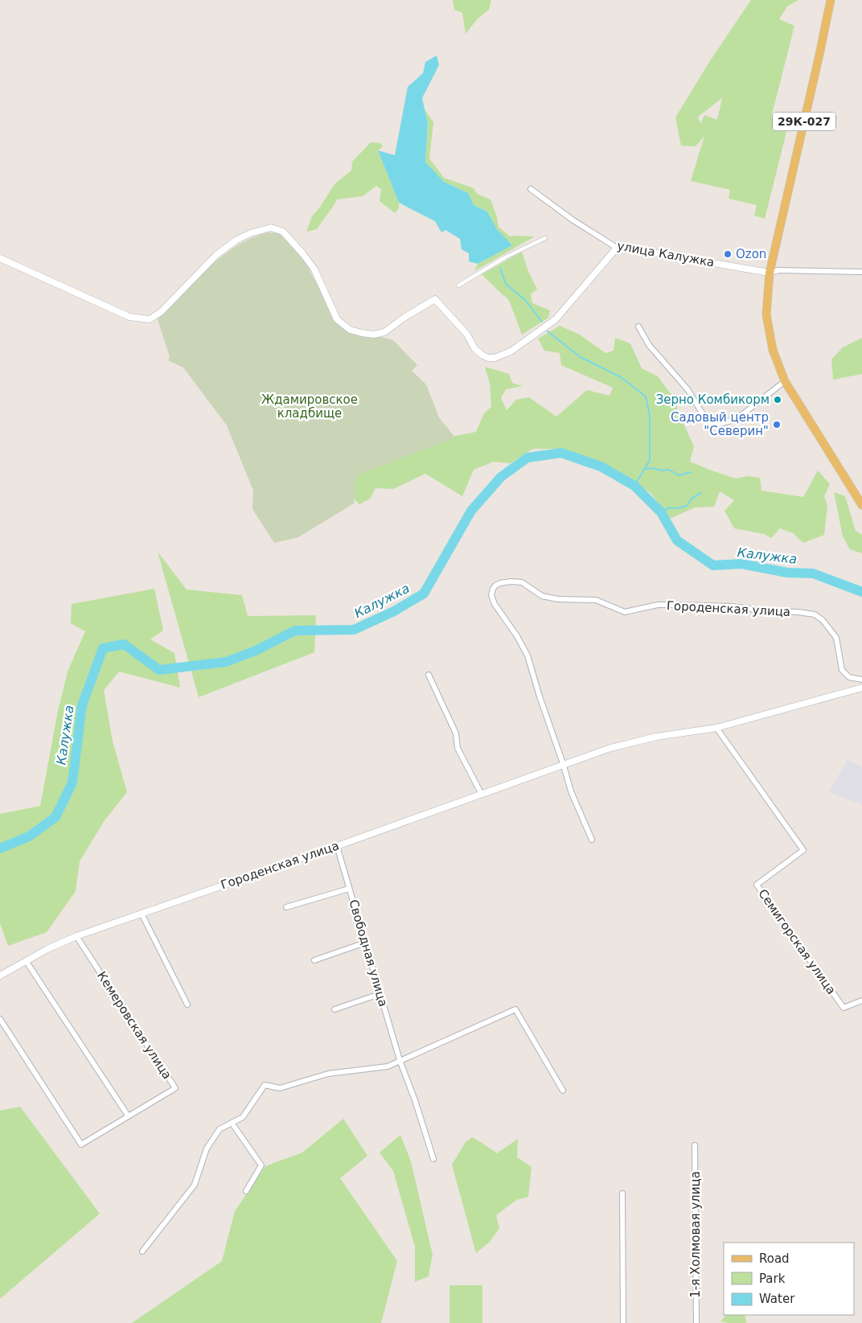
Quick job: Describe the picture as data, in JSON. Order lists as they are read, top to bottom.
{
  "streets": {
    "main road": ["29К-027"],
    "street": [
      "улица Калужка",
      "Городенская улица",
      "Семигорская улица",
      "Свободная улица",
      "Кемеровская улица",
      "1-я Холмовая улица"
    ]
  },
  "crossings": [
    ["29К-027", "улица Калужка"],
    ["Городенская улица", "Семигорская улица"],
    ["Городенская улица", "Свободная улица"],
    ["Городенская улица", "Кемеровская улица"]
  ],
  "water": ["Калужка"],
  "parks": ["Ждамировское кладбище"],
  "places": ["Ozon", "Зерно Комбикорм", "Садовый центр \"Северин\""],
  "legend": ["Road", "Park", "Water"]
}
